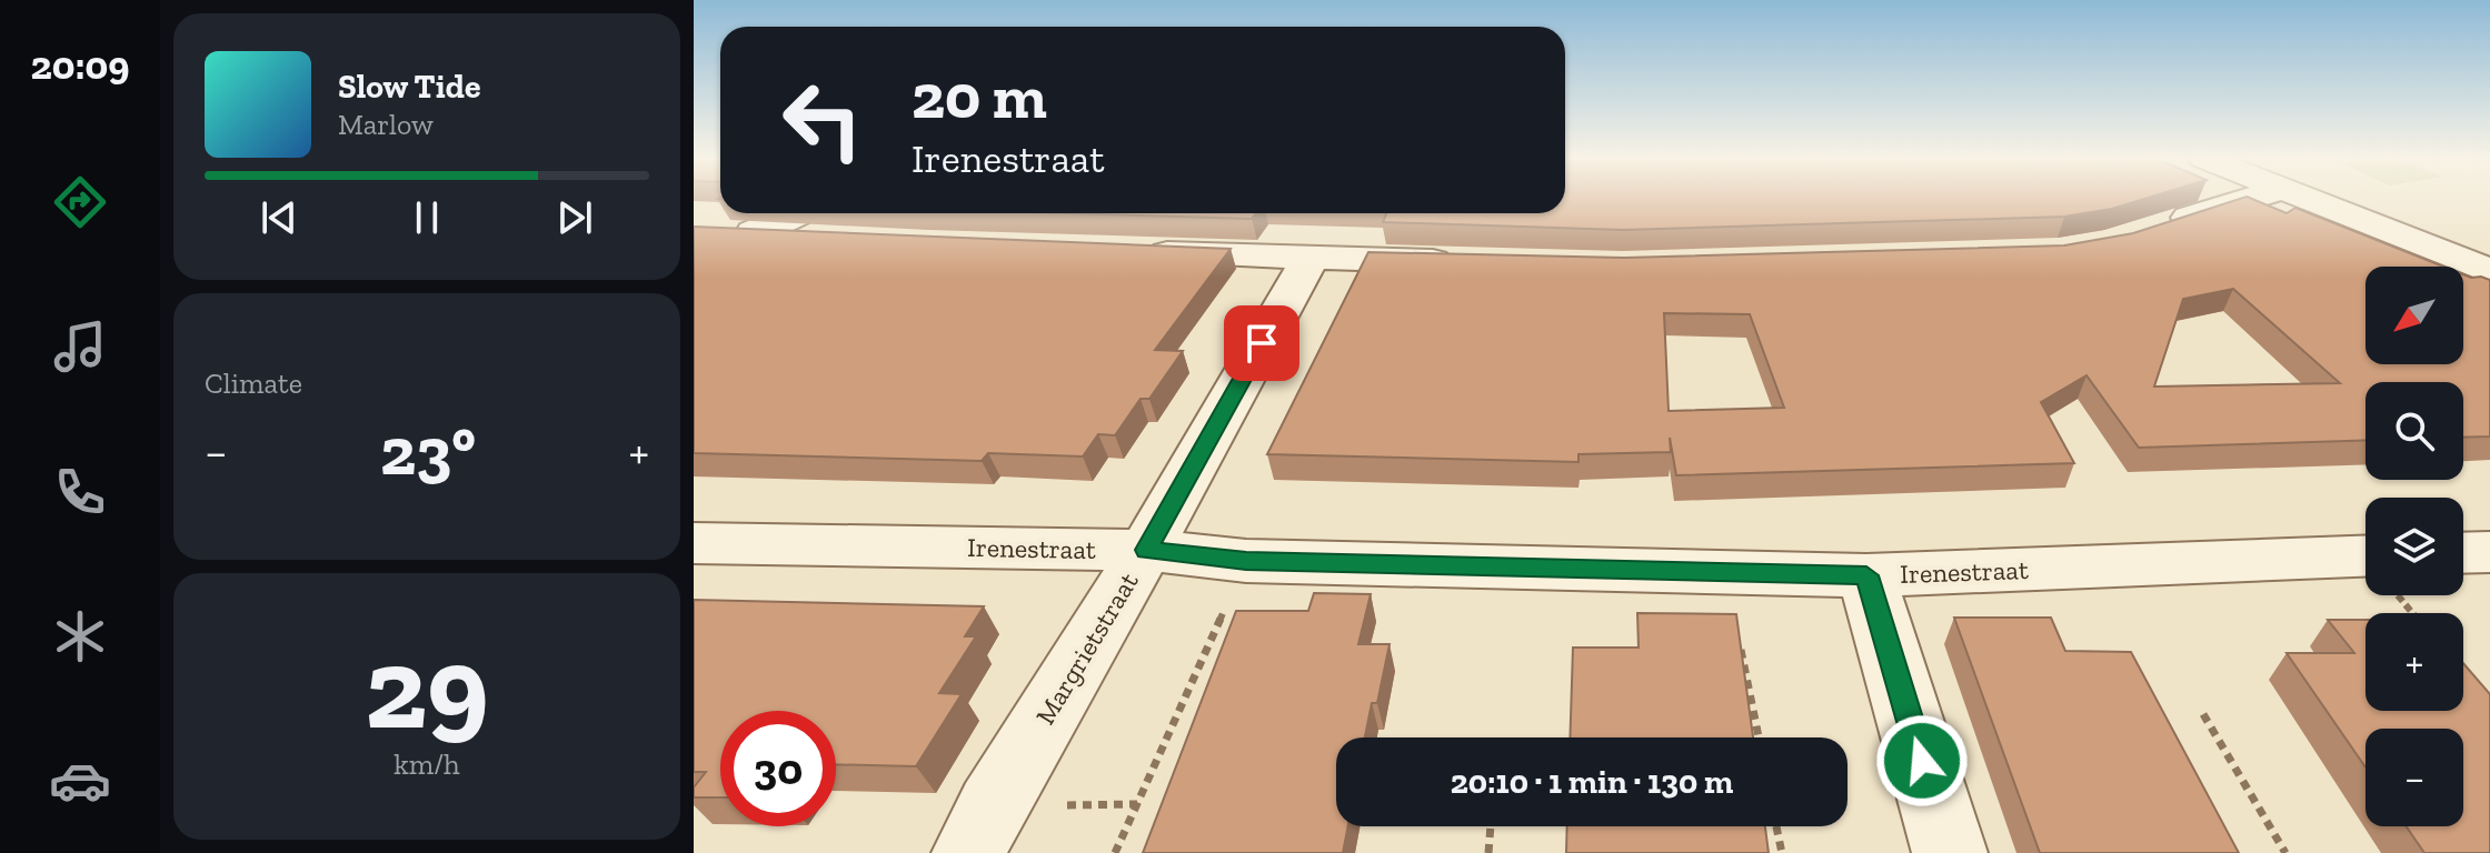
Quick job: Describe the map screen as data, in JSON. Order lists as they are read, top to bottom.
{
  "streets": {
    "street": ["Irenestraat", "Margrietstraat"]
  },
  "crossings": [
    ["Irenestraat", "Margrietstraat"]
  ],
  "north": "bottom left",
  "page": {
    "tabs": "20:09",
    "turn": ["20 m", "Irenestraat"],
    "song": ["Slow Tide", "Marlow"],
    "map_buttons": ["+", "−"],
    "tile": [
      "Climate",
      ["29", "km/h"]
    ],
    "heat": ["−", "23°", "+"],
    "limit": "30",
    "trip": "20:10 · 1 min · 130 m"
  }
}
